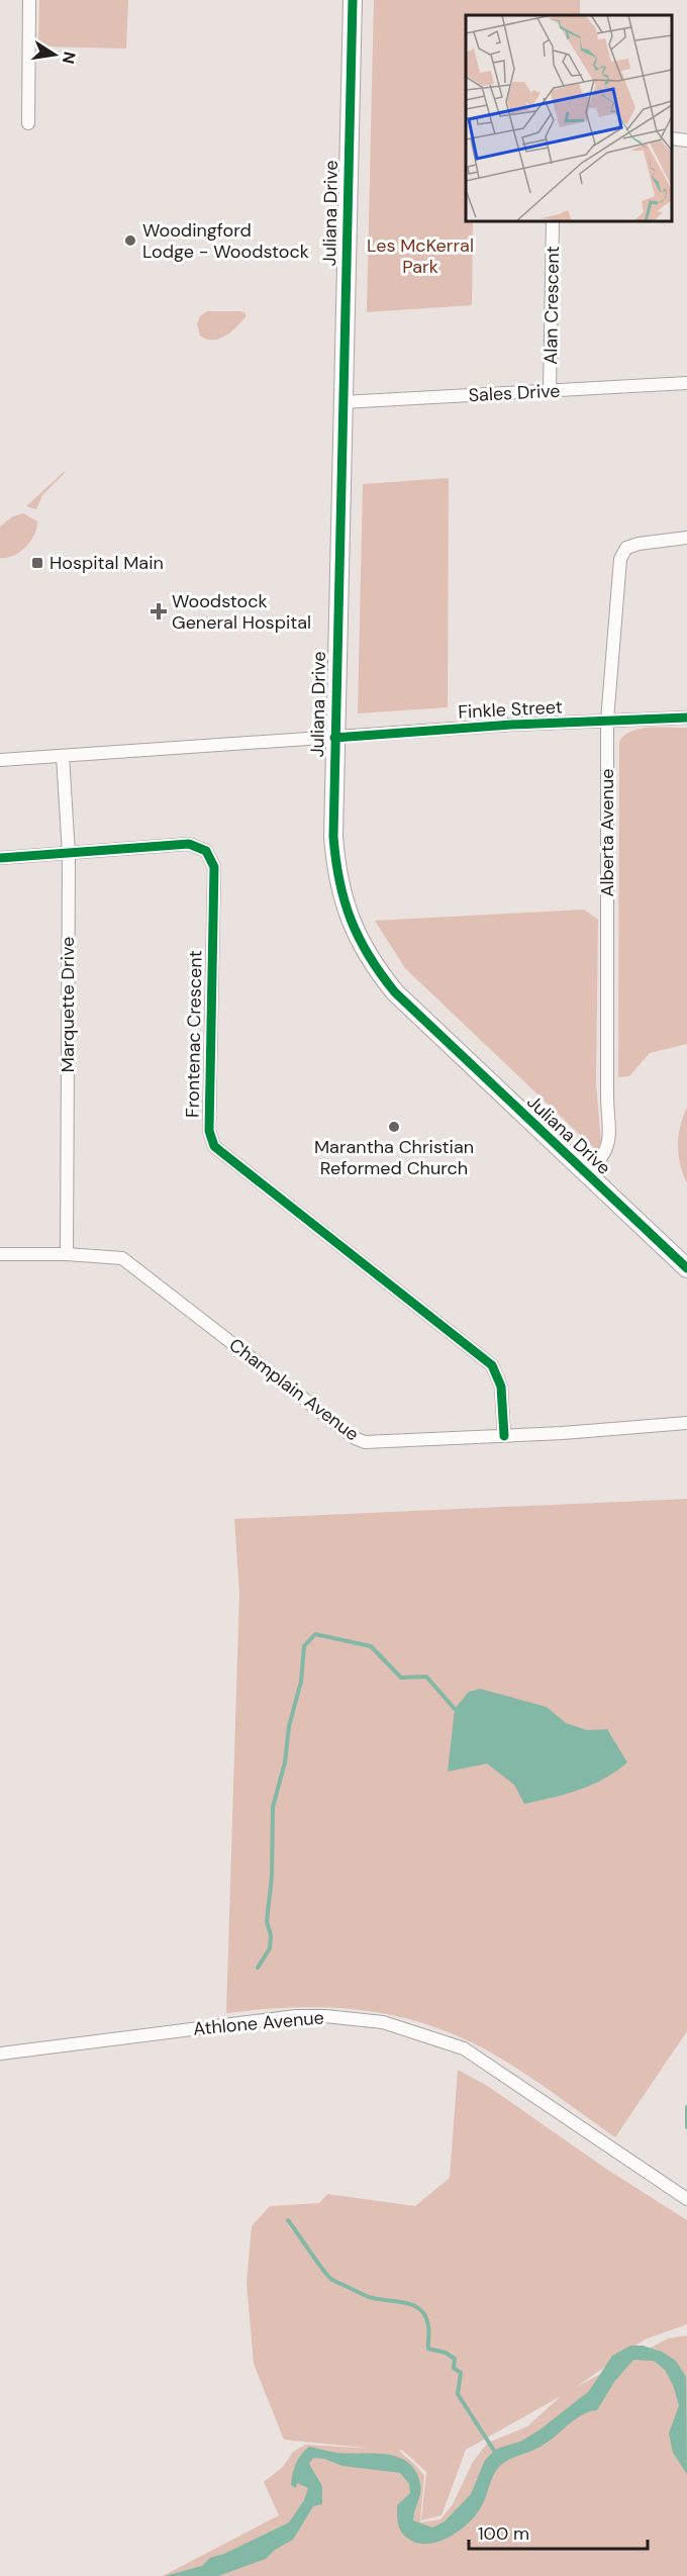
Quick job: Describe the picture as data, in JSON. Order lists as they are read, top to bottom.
{
  "streets": {
    "street": [
      "Juliana Drive",
      "Alan Crescent",
      "Sales Drive",
      "Finkle Street",
      "Alberta Avenue",
      "Marquette Drive",
      "Frontenac Crescent",
      "Champlain Avenue",
      "Athlone Avenue"
    ]
  },
  "crossings": [
    ["Juliana Drive", "Sales Drive"],
    ["Juliana Drive", "Finkle Street"],
    ["Juliana Drive", "Alberta Avenue"],
    ["Alan Crescent", "Sales Drive"],
    ["Finkle Street", "Alberta Avenue"],
    ["Finkle Street", "Marquette Drive"],
    ["Marquette Drive", "Frontenac Crescent"],
    ["Marquette Drive", "Champlain Avenue"],
    ["Frontenac Crescent", "Champlain Avenue"]
  ],
  "parks": ["Les McKerral Park"],
  "places": {
    "other": ["Woodingford Lodge - Woodstock", "Marantha Christian Reformed Church"],
    "transit": ["Hospital Main"],
    "health": ["Woodstock General Hospital"]
  },
  "scale_bar": "100 m",
  "north": "right"
}
